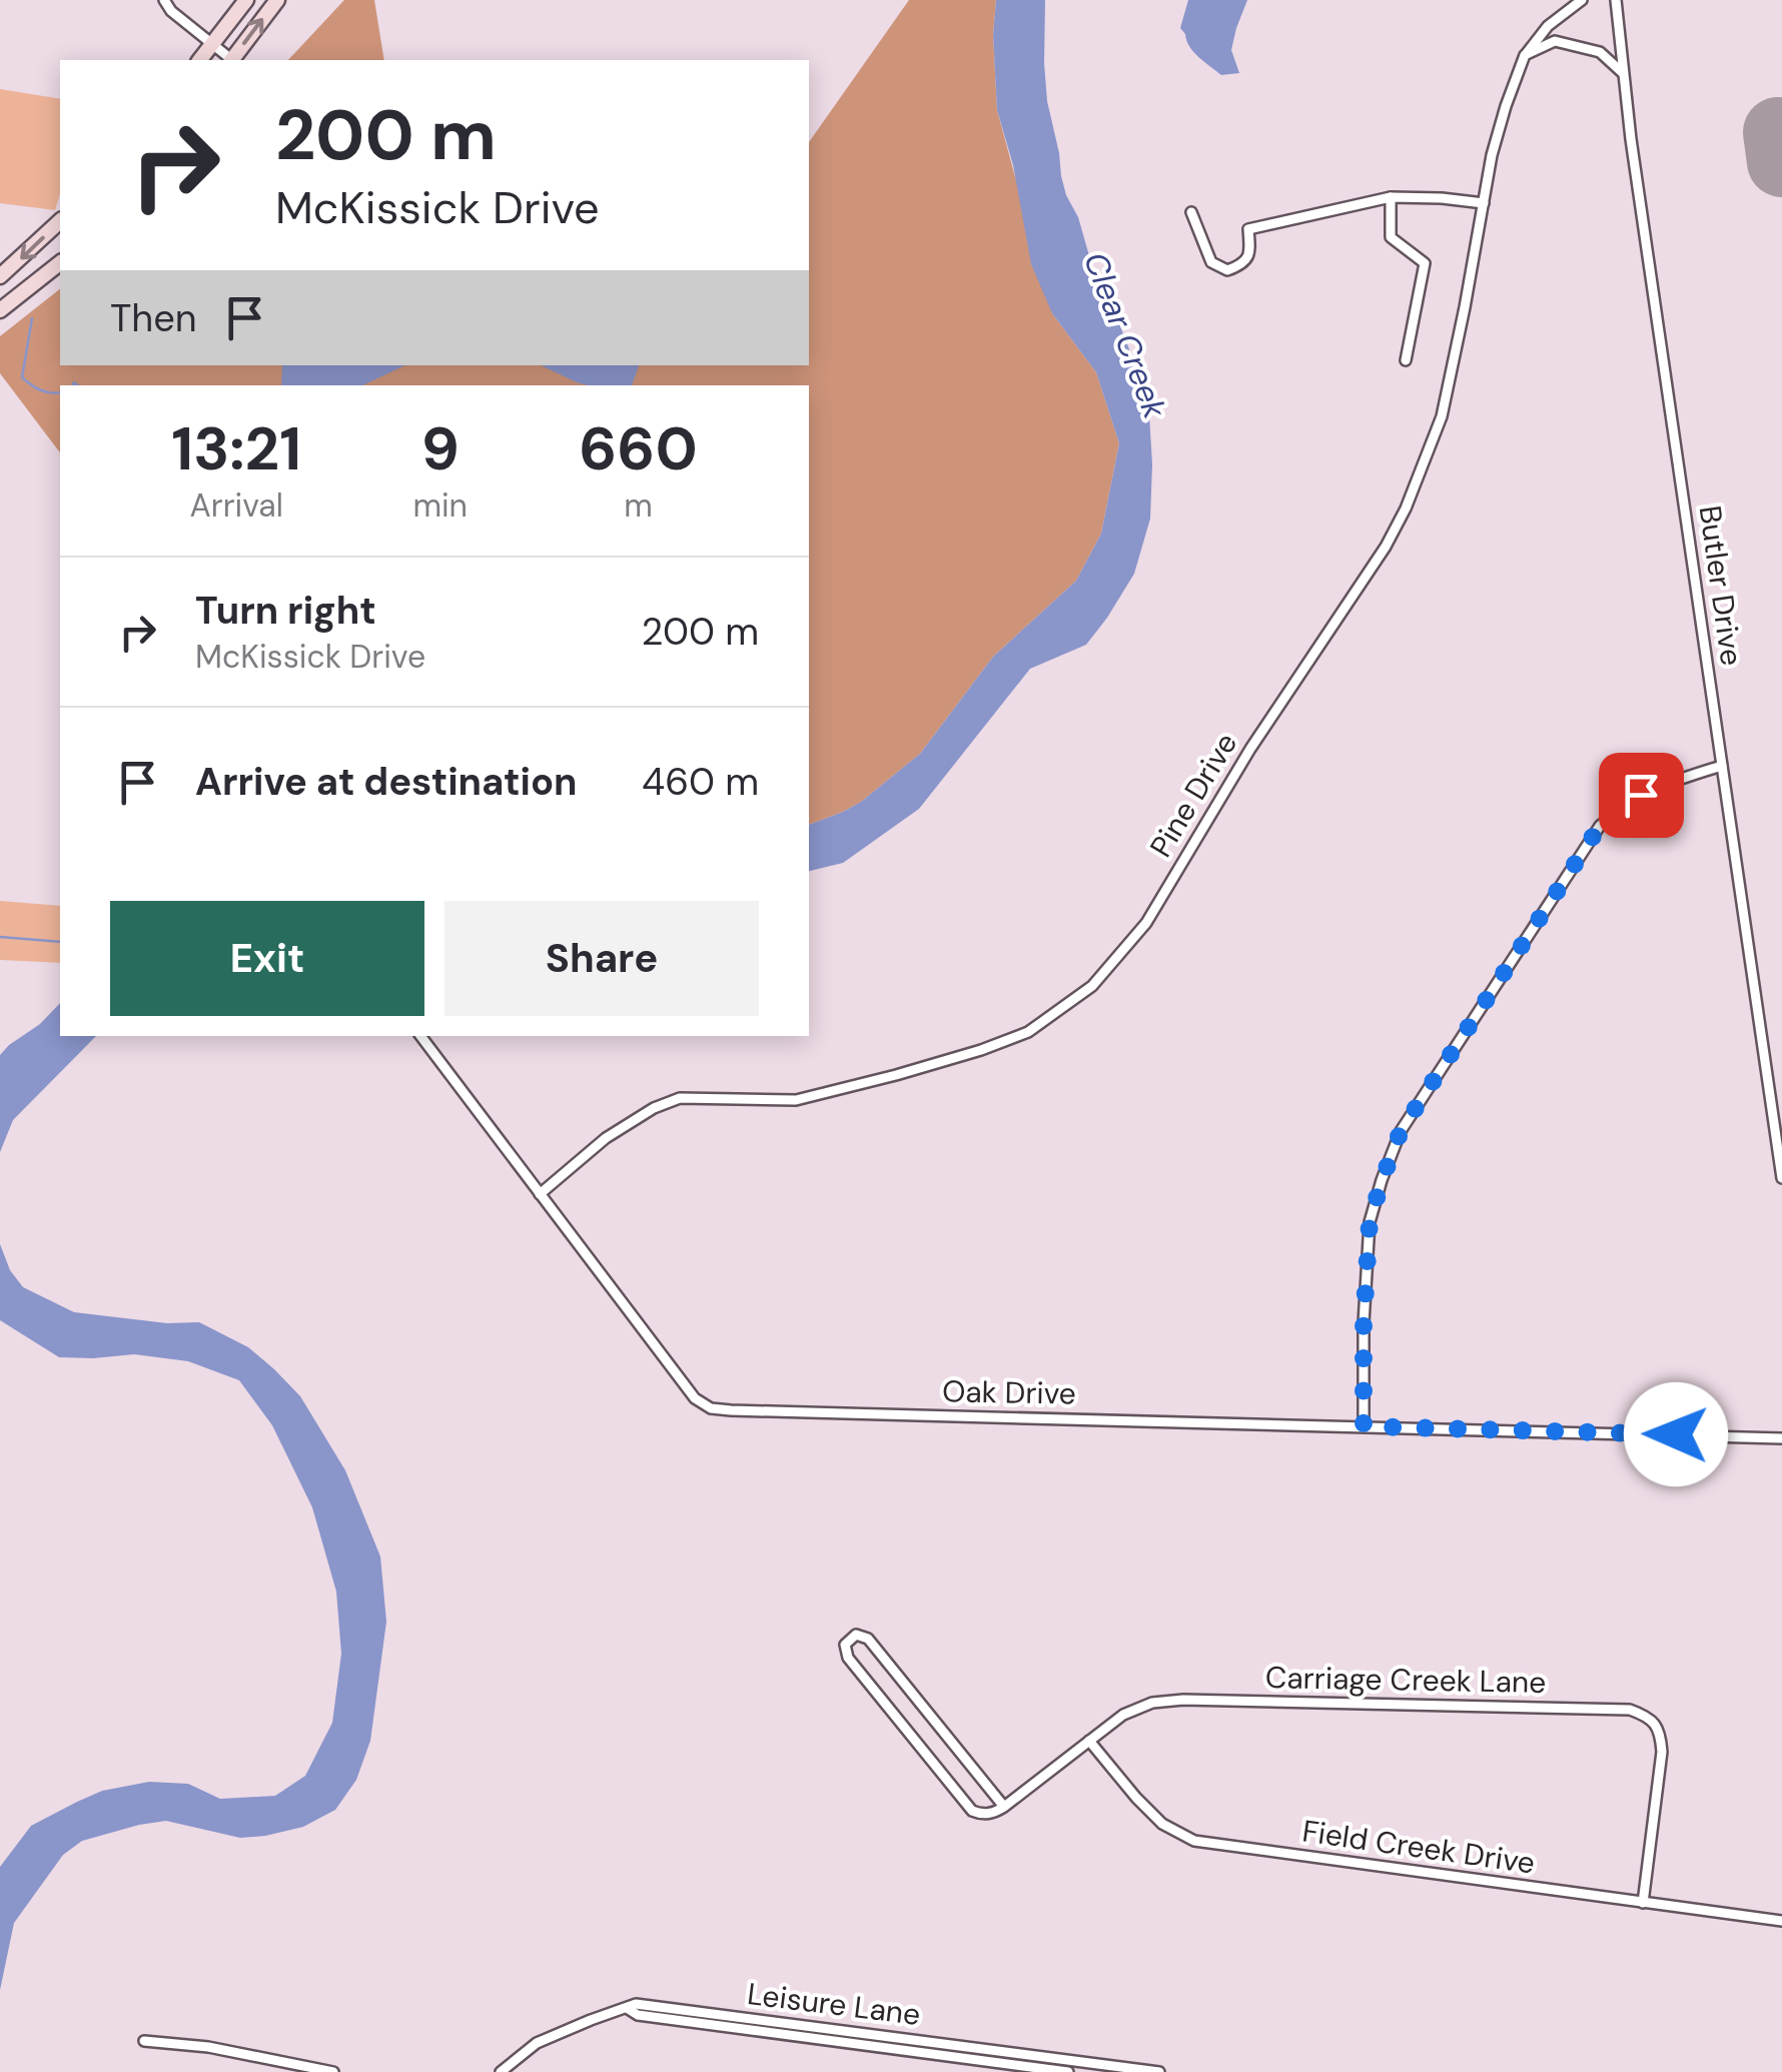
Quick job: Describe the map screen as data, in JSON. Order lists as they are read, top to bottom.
{
  "streets": {
    "street": [
      "Butler Drive",
      "Pine Drive",
      "Oak Drive",
      "Carriage Creek Lane",
      "Field Creek Drive",
      "Leisure Lane"
    ]
  },
  "crossings": [
    ["Pine Drive", "Oak Drive"],
    ["Carriage Creek Lane", "Field Creek Drive"]
  ],
  "water": ["Clear Creek"],
  "page": {
    "turn": ["200 m", "McKissick Drive"],
    "then": "Then",
    "eta": [
      "13:21",
      "Arrival",
      "9",
      "min",
      "660",
      "m"
    ],
    "list": [
      {
        "name": "Turn right",
        "note": "McKissick Drive",
        "value": "200 m"
      },
      {
        "name": "Arrive at destination",
        "value": "460 m"
      }
    ],
    "buttons": ["Exit", "Share"]
  }
}
